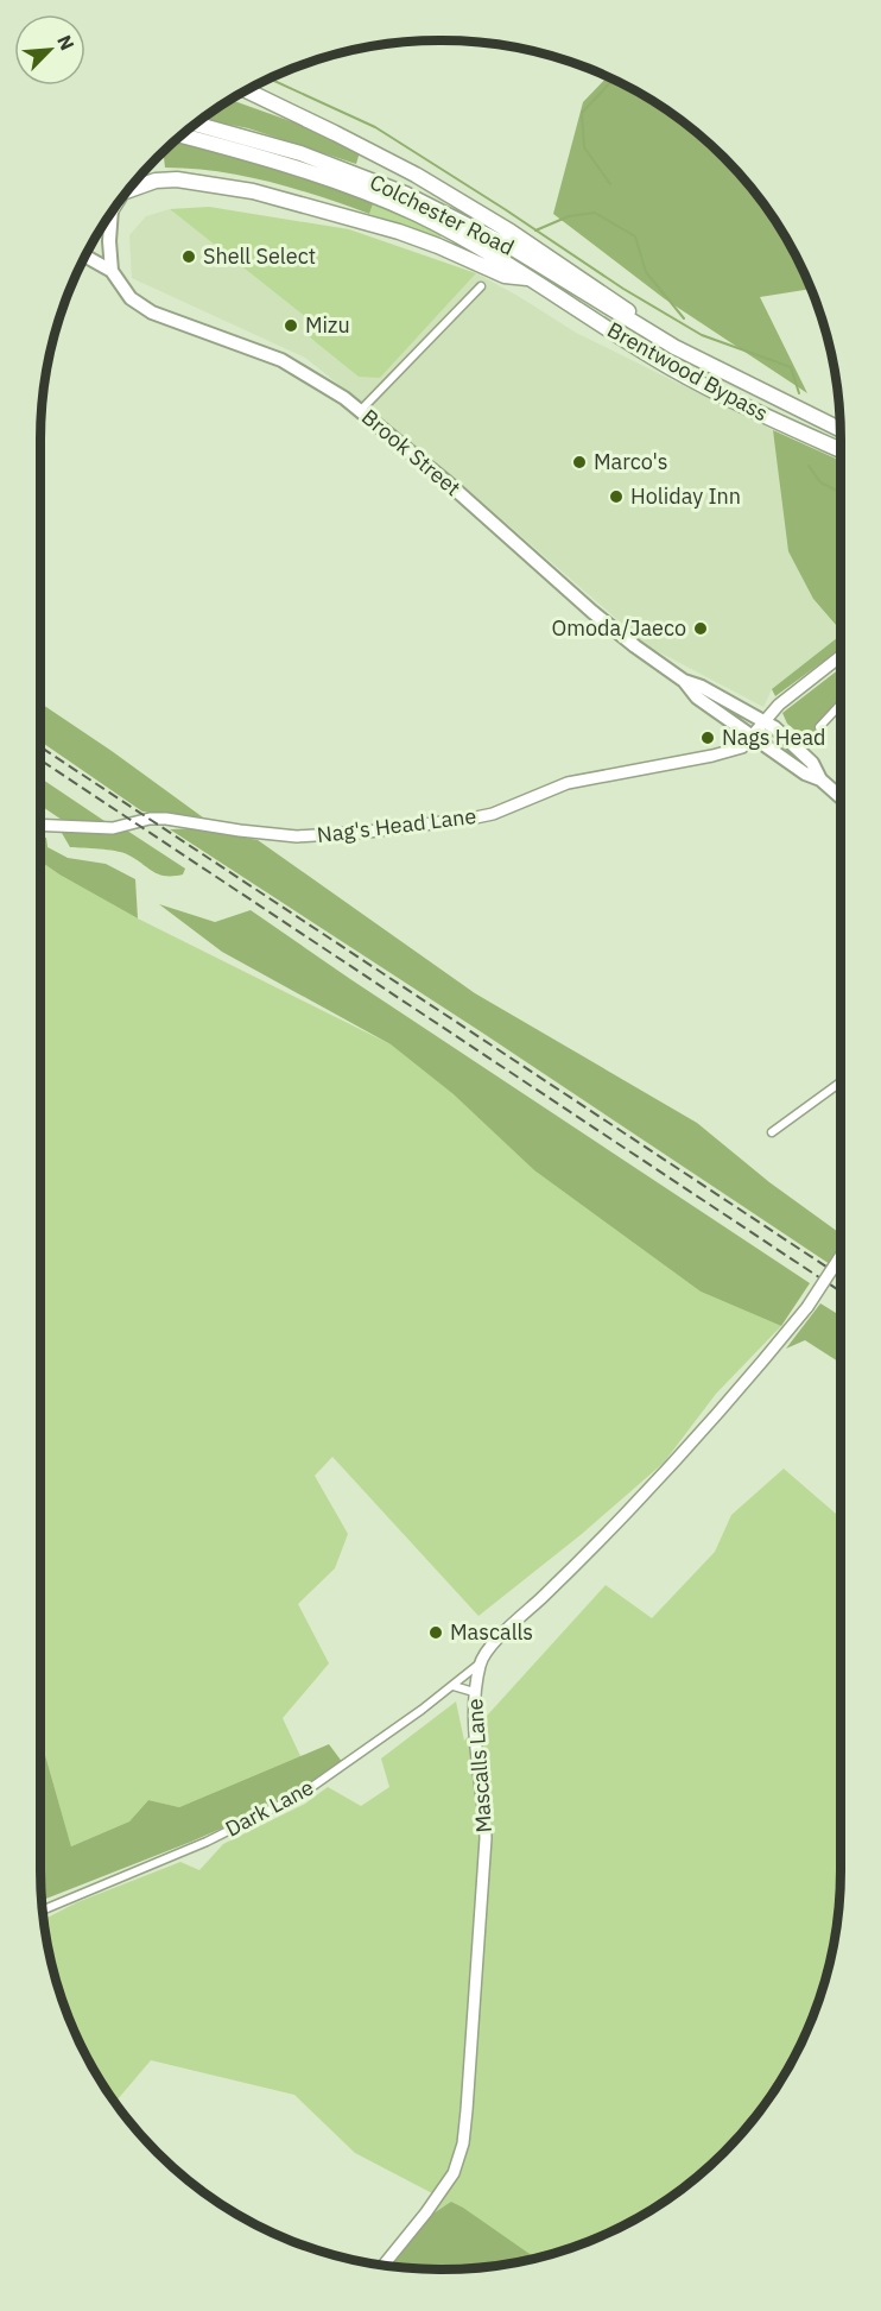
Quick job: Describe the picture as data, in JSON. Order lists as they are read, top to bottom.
{
  "streets": {
    "highway": ["Colchester Road", "Brentwood Bypass"],
    "main road": ["Brook Street"],
    "street": ["Nag's Head Lane", "Mascalls Lane", "Dark Lane"]
  },
  "crossings": [
    ["Colchester Road", "Brentwood Bypass"],
    ["Brook Street", "Nag's Head Lane"],
    ["Mascalls Lane", "Dark Lane"]
  ],
  "places": [
    "Shell Select",
    "Mizu",
    "Marco's",
    "Holiday Inn",
    "Omoda/Jaeco",
    "Nags Head",
    "Mascalls"
  ],
  "north": "top right"
}
